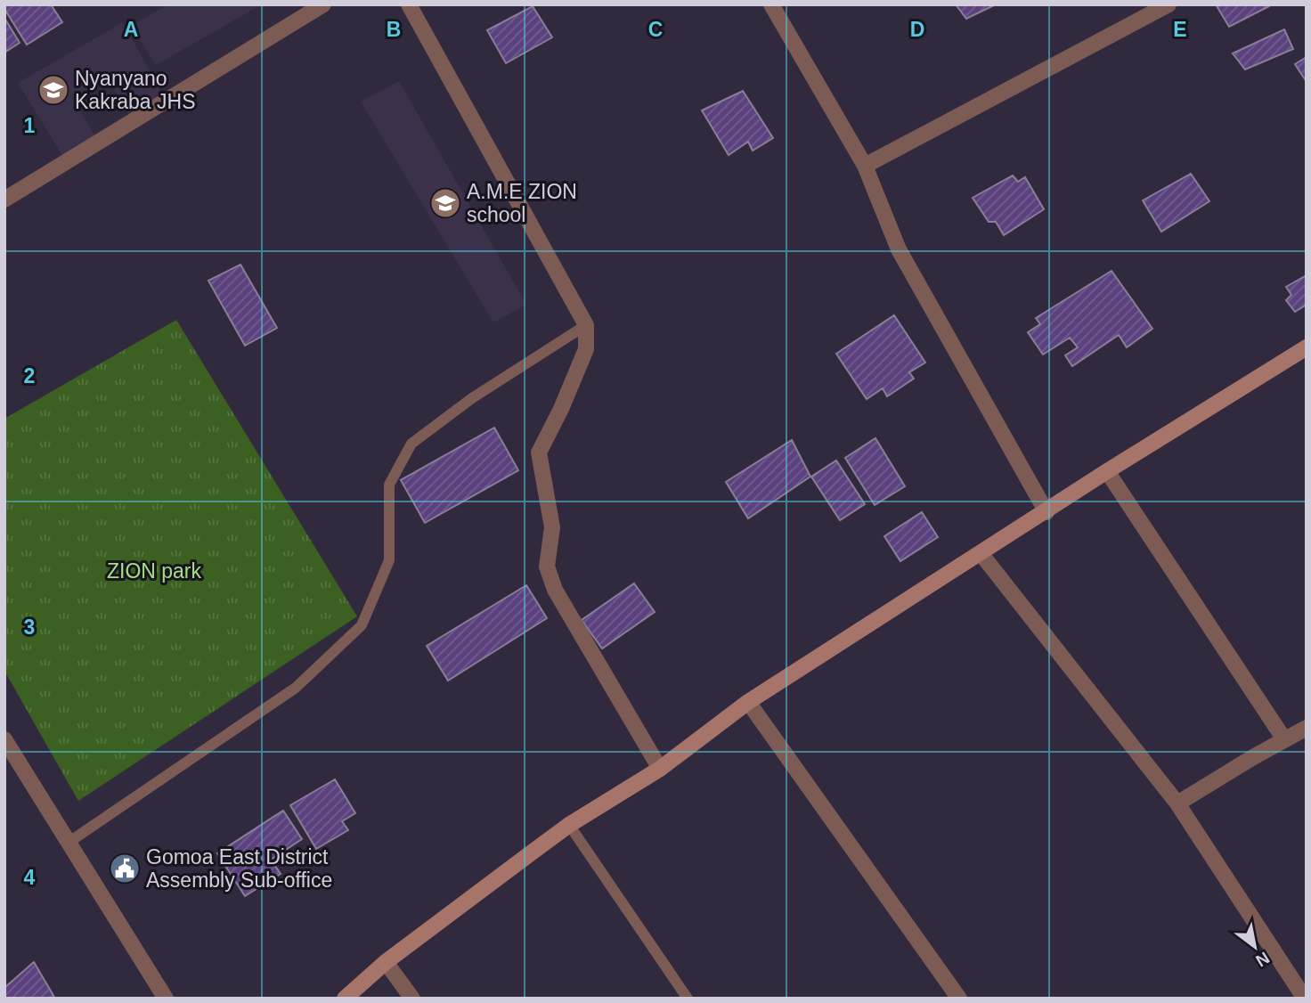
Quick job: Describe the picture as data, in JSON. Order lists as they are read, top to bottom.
{
  "parks": ["ZION park"],
  "places": {
    "school or university": ["Nyanyano Kakraba JHS", "A.M.E ZION school"],
    "public building": ["Gomoa East District Assembly Sub-office"]
  },
  "north": "bottom right",
  "grid": {
    "columns": [
      "A",
      "B",
      "C",
      "D",
      "E"
    ],
    "rows": [
      "1",
      "2",
      "3",
      "4"
    ]
  }
}
